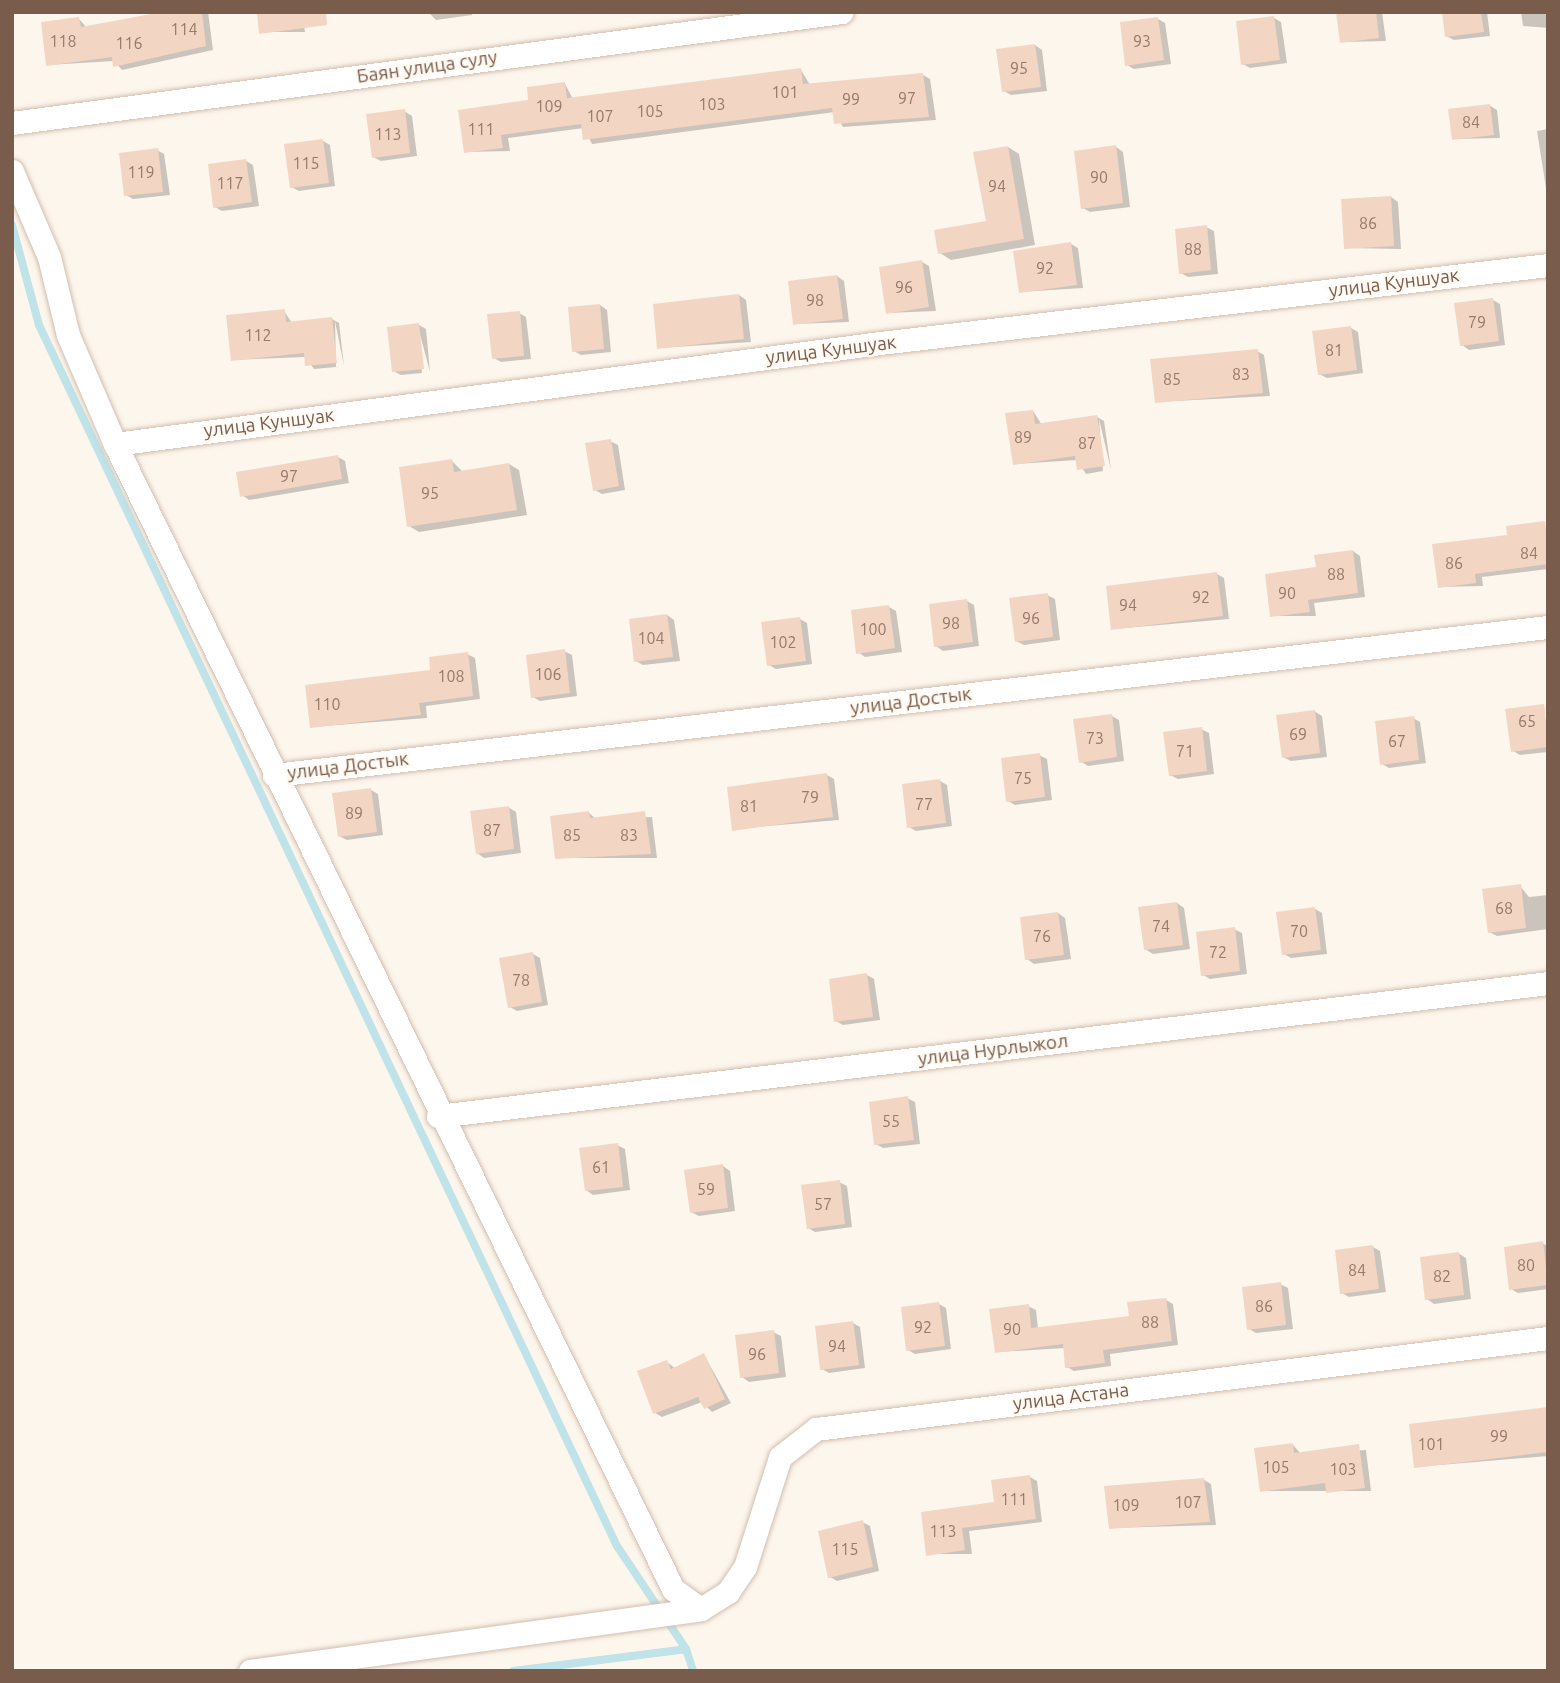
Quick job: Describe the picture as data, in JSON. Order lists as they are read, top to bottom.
{
  "streets": {
    "street": [
      "Баян улица сулу",
      "улица Куншуак",
      "улица Достык",
      "улица Нурлыжол",
      "улица Астана"
    ]
  },
  "house_numbers": [
    "114",
    "118",
    "93",
    "116",
    "95",
    "101",
    "97",
    "99",
    "103",
    "109",
    "105",
    "107",
    "84",
    "111",
    "113",
    "115",
    "119",
    "90",
    "117",
    "94",
    "86",
    "88",
    "92",
    "96",
    "98",
    "79",
    "112",
    "81",
    "83",
    "85",
    "89",
    "87",
    "97",
    "95",
    "84",
    "86",
    "88",
    "90",
    "92",
    "94",
    "96",
    "98",
    "100",
    "104",
    "102",
    "106",
    "108",
    "110",
    "65",
    "69",
    "73",
    "67",
    "71",
    "75",
    "79",
    "77",
    "81",
    "89",
    "87",
    "85",
    "83",
    "68",
    "74",
    "70",
    "76",
    "72",
    "78",
    "55",
    "61",
    "59",
    "57",
    "80",
    "84",
    "82",
    "86",
    "88",
    "92",
    "90",
    "94",
    "96",
    "99",
    "101",
    "105",
    "103",
    "111",
    "107",
    "109",
    "113",
    "115"
  ]
}
